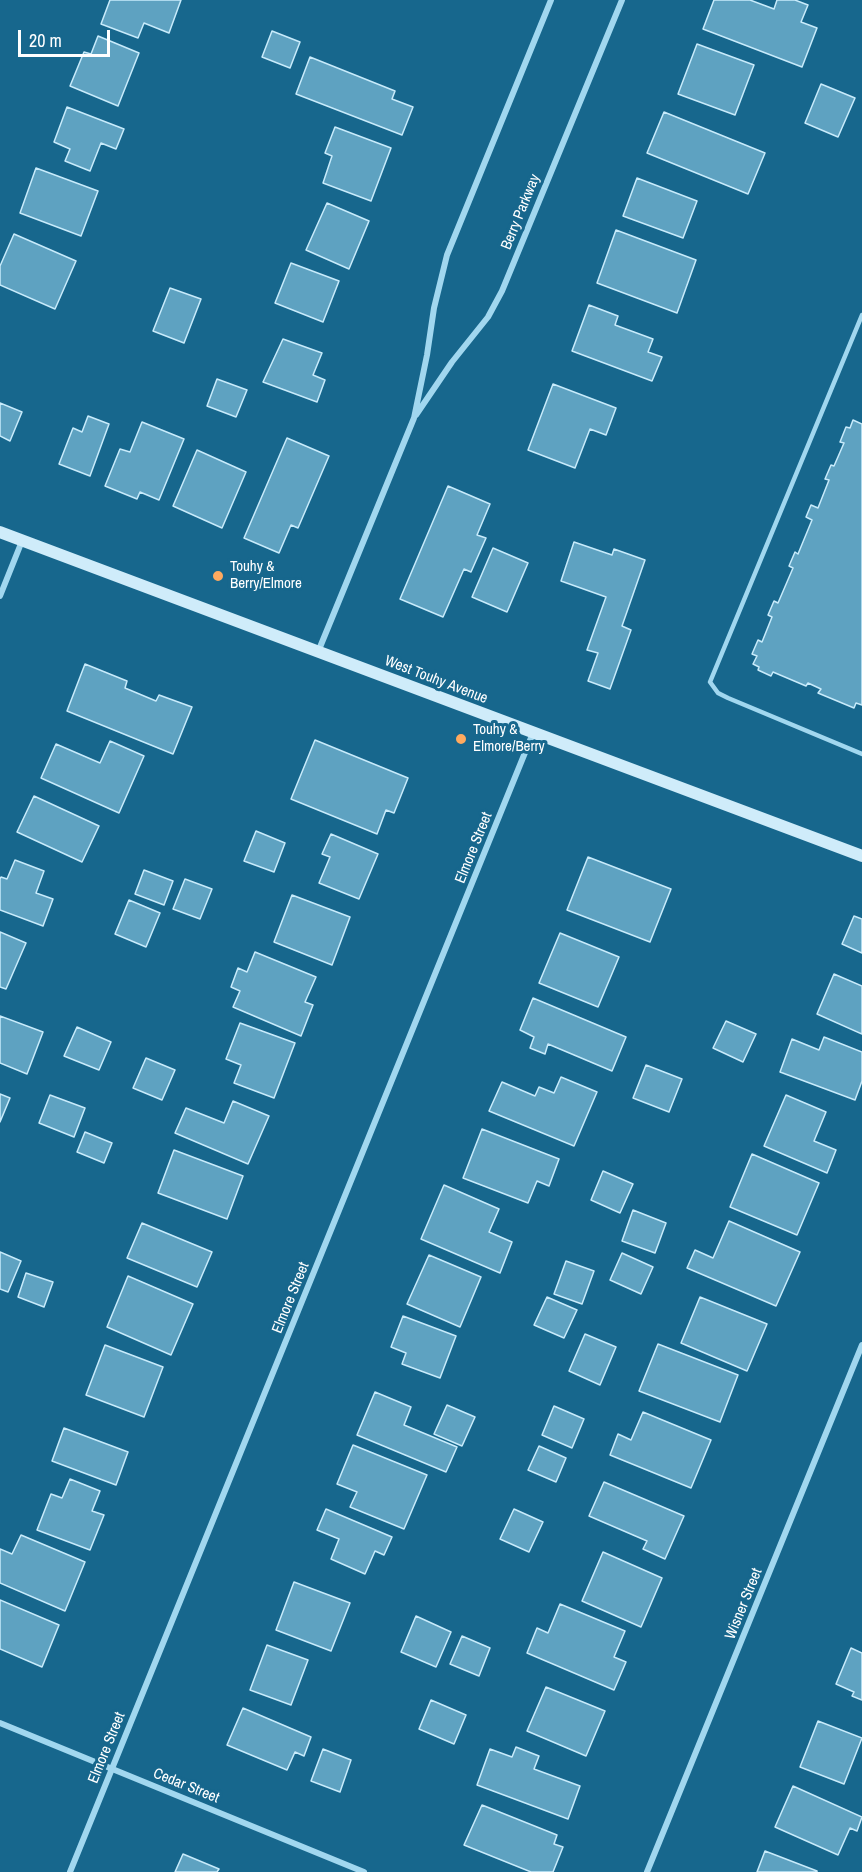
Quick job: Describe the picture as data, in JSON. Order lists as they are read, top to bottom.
{
  "streets": {
    "main road": ["West Touhy Avenue"],
    "street": [
      "Berry Parkway",
      "Elmore Street",
      "Wisner Street",
      "Cedar Street"
    ]
  },
  "crossings": [
    ["Berry Parkway", "West Touhy Avenue"],
    ["West Touhy Avenue", "Elmore Street"],
    ["Elmore Street", "Cedar Street"]
  ],
  "places": ["Touhy & Berry/Elmore", "Touhy & Elmore/Berry"],
  "scale_bar": "20 m"
}
